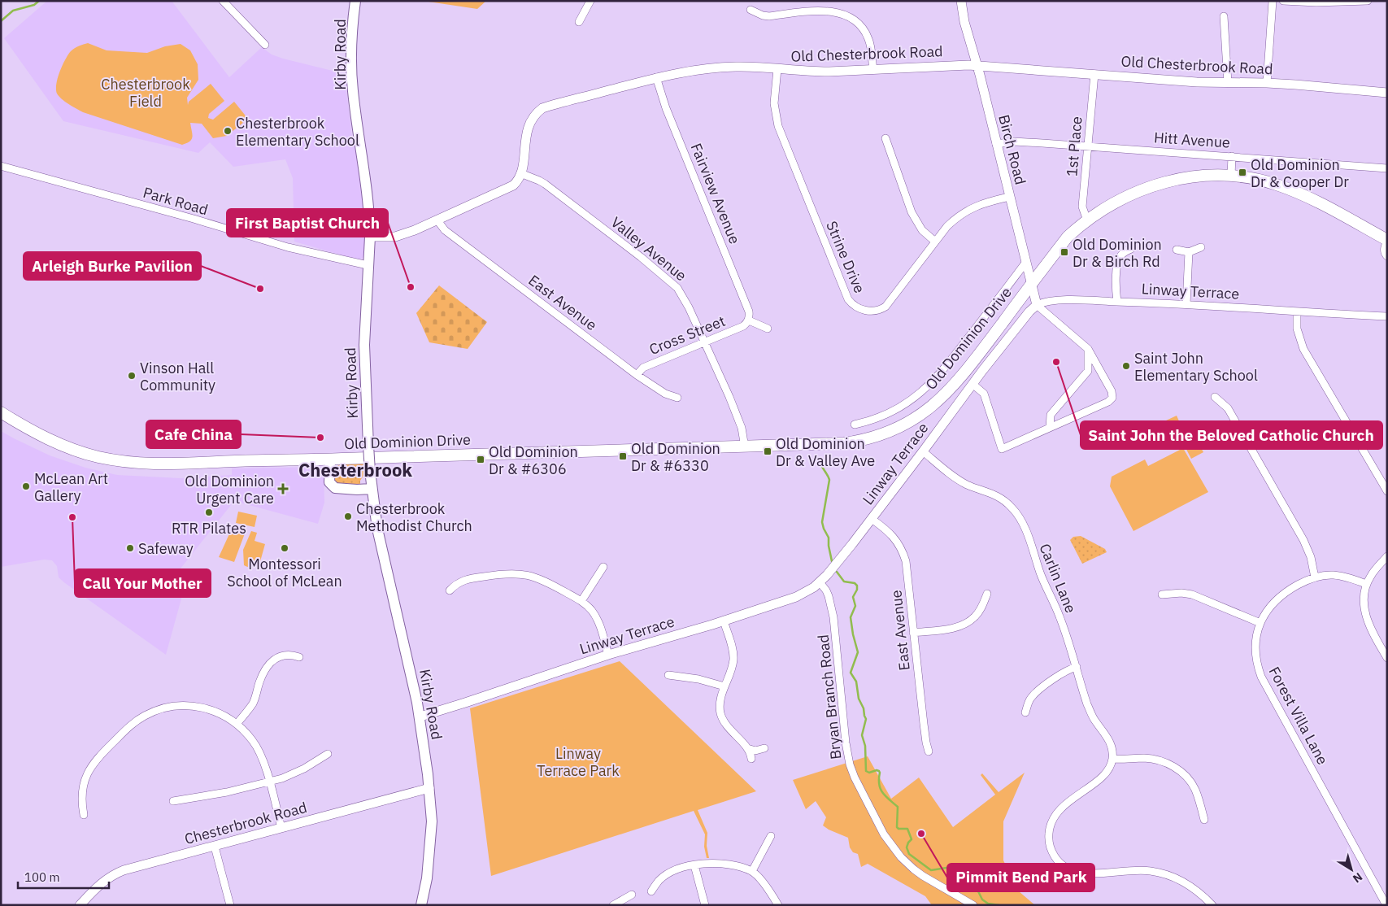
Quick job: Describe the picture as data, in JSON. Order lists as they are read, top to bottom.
{
  "streets": {
    "main road": ["Kirby Road", "Old Dominion Drive"],
    "street": [
      "Old Chesterbrook Road",
      "Hitt Avenue",
      "1st Place",
      "Birch Road",
      "Fairview Avenue",
      "Park Road",
      "Valley Avenue",
      "Strine Drive",
      "Linway Terrace",
      "East Avenue",
      "Cross Street",
      "Carlin Lane",
      "Bryan Branch Road",
      "Forest Villa Lane",
      "Chesterbrook Road"
    ]
  },
  "crossings": [
    ["Old Chesterbrook Road", "1st Place"],
    ["Old Chesterbrook Road", "Birch Road"],
    ["Old Chesterbrook Road", "Fairview Avenue"],
    ["Old Chesterbrook Road", "Valley Avenue"],
    ["Old Chesterbrook Road", "Strine Drive"],
    ["Kirby Road", "Park Road"],
    ["Kirby Road", "Linway Terrace"],
    ["Kirby Road", "Chesterbrook Road"],
    ["Hitt Avenue", "1st Place"],
    ["Hitt Avenue", "Birch Road"],
    ["1st Place", "Old Dominion Drive"],
    ["Birch Road", "Strine Drive"],
    ["Birch Road", "Linway Terrace"],
    ["Birch Road", "Old Dominion Drive"],
    ["Fairview Avenue", "Cross Street"],
    ["Valley Avenue", "Cross Street"],
    ["Valley Avenue", "Old Dominion Drive"],
    ["Linway Terrace", "East Avenue"],
    ["Linway Terrace", "Carlin Lane"],
    ["Linway Terrace", "Bryan Branch Road"],
    ["East Avenue", "Cross Street"]
  ],
  "districts": ["Chesterbrook"],
  "parks": ["Chesterbrook Field", "Linway Terrace Park"],
  "places": {
    "other": [
      "Chesterbrook Elementary School",
      "First Baptist Church",
      "Arleigh Burke Pavilion",
      "Saint John the Beloved Catholic Church",
      "Saint John Elementary School",
      "Vinson Hall Community",
      "Cafe China",
      "McLean Art Gallery",
      "RTR Pilates",
      "Chesterbrook Methodist Church",
      "Call Your Mother",
      "Safeway",
      "Montessori School of McLean",
      "Pimmit Bend Park"
    ],
    "transit": [
      "Old Dominion Dr & Cooper Dr",
      "Old Dominion Dr & Birch Rd",
      "Old Dominion Dr & Valley Ave",
      "Old Dominion Dr & #6330",
      "Old Dominion Dr & #6306"
    ],
    "health": ["Old Dominion Urgent Care"]
  },
  "scale_bar": "100 m",
  "north": "bottom right"
}
